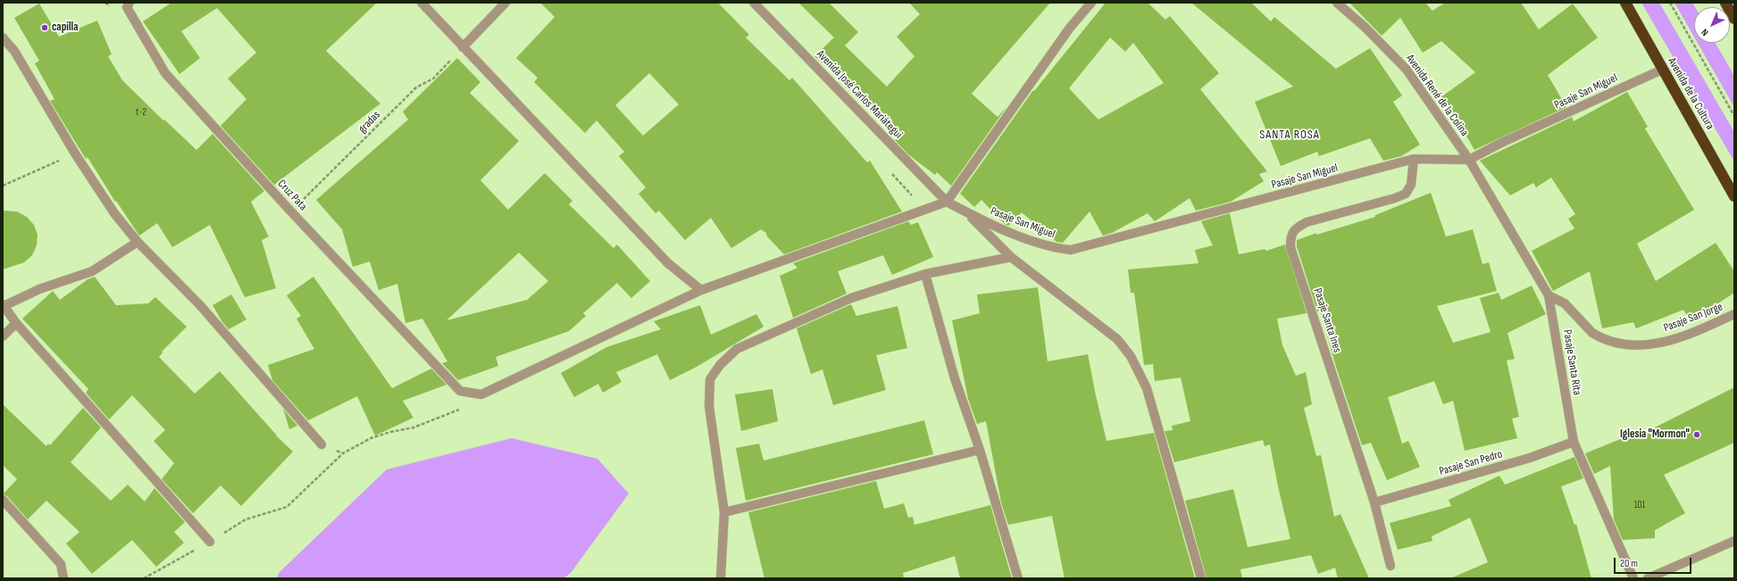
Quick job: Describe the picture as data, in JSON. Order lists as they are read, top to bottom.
{
  "streets": {
    "highway": ["Avenida de la Cultura"],
    "street": [
      "Pasaje San Miguel",
      "Avenida José Carlos Mariátegui",
      "Avenida René de la Colina",
      "Cruz Pata",
      "Pasaje San Jorge",
      "Pasaje Santa Ines",
      "Pasaje Santa Rita",
      "Pasaje San Pedro"
    ],
    "path": ["gradas"]
  },
  "crossings": [
    ["Pasaje San Miguel", "Avenida de la Cultura"],
    ["Pasaje San Miguel", "Avenida José Carlos Mariátegui"],
    ["Pasaje San Miguel", "Avenida René de la Colina"],
    ["Pasaje San Miguel", "Pasaje Santa Ines"],
    ["Pasaje San Miguel", "Pasaje Santa Rita"],
    ["Avenida René de la Colina", "Pasaje Santa Rita"],
    ["gradas", "Cruz Pata"],
    ["Pasaje San Jorge", "Pasaje Santa Rita"],
    ["Pasaje Santa Ines", "Pasaje San Pedro"],
    ["Pasaje Santa Rita", "Pasaje San Pedro"]
  ],
  "districts": ["SANTA ROSA"],
  "places": ["capilla", "Iglesia \"Mormon\""],
  "house_numbers": ["t-2", "101"],
  "scale_bar": "20 m",
  "north": "bottom left"
}
